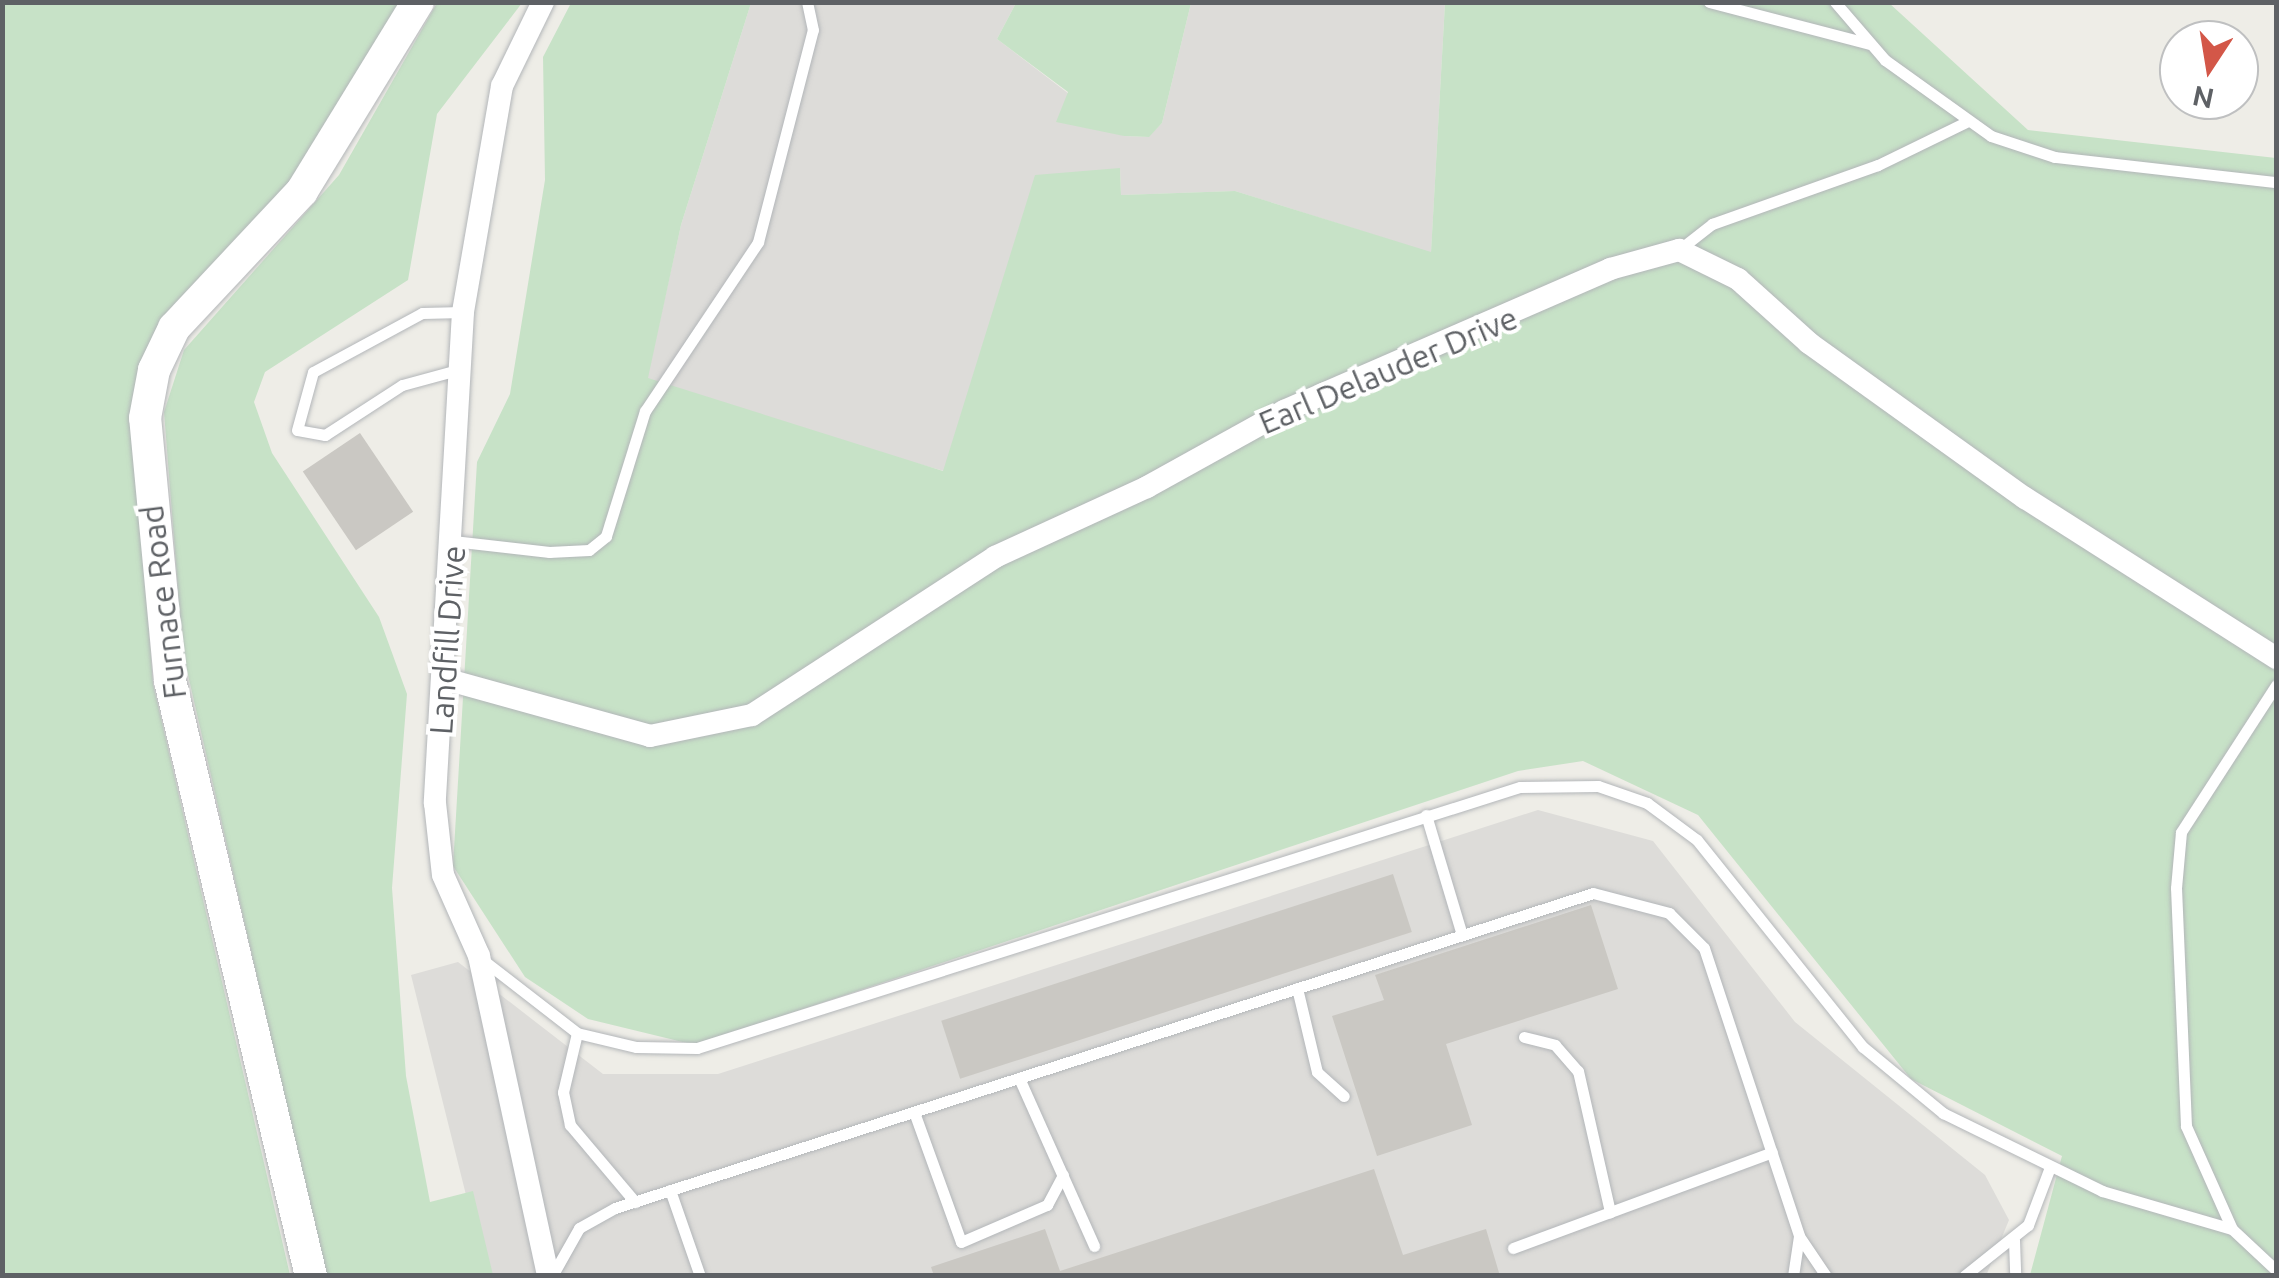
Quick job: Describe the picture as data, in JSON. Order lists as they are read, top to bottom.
{
  "streets": {
    "main road": ["Furnace Road"],
    "street": ["Earl Delauder Drive", "Landfill Drive"]
  },
  "crossings": [
    ["Earl Delauder Drive", "Landfill Drive"]
  ],
  "north": "bottom"
}
